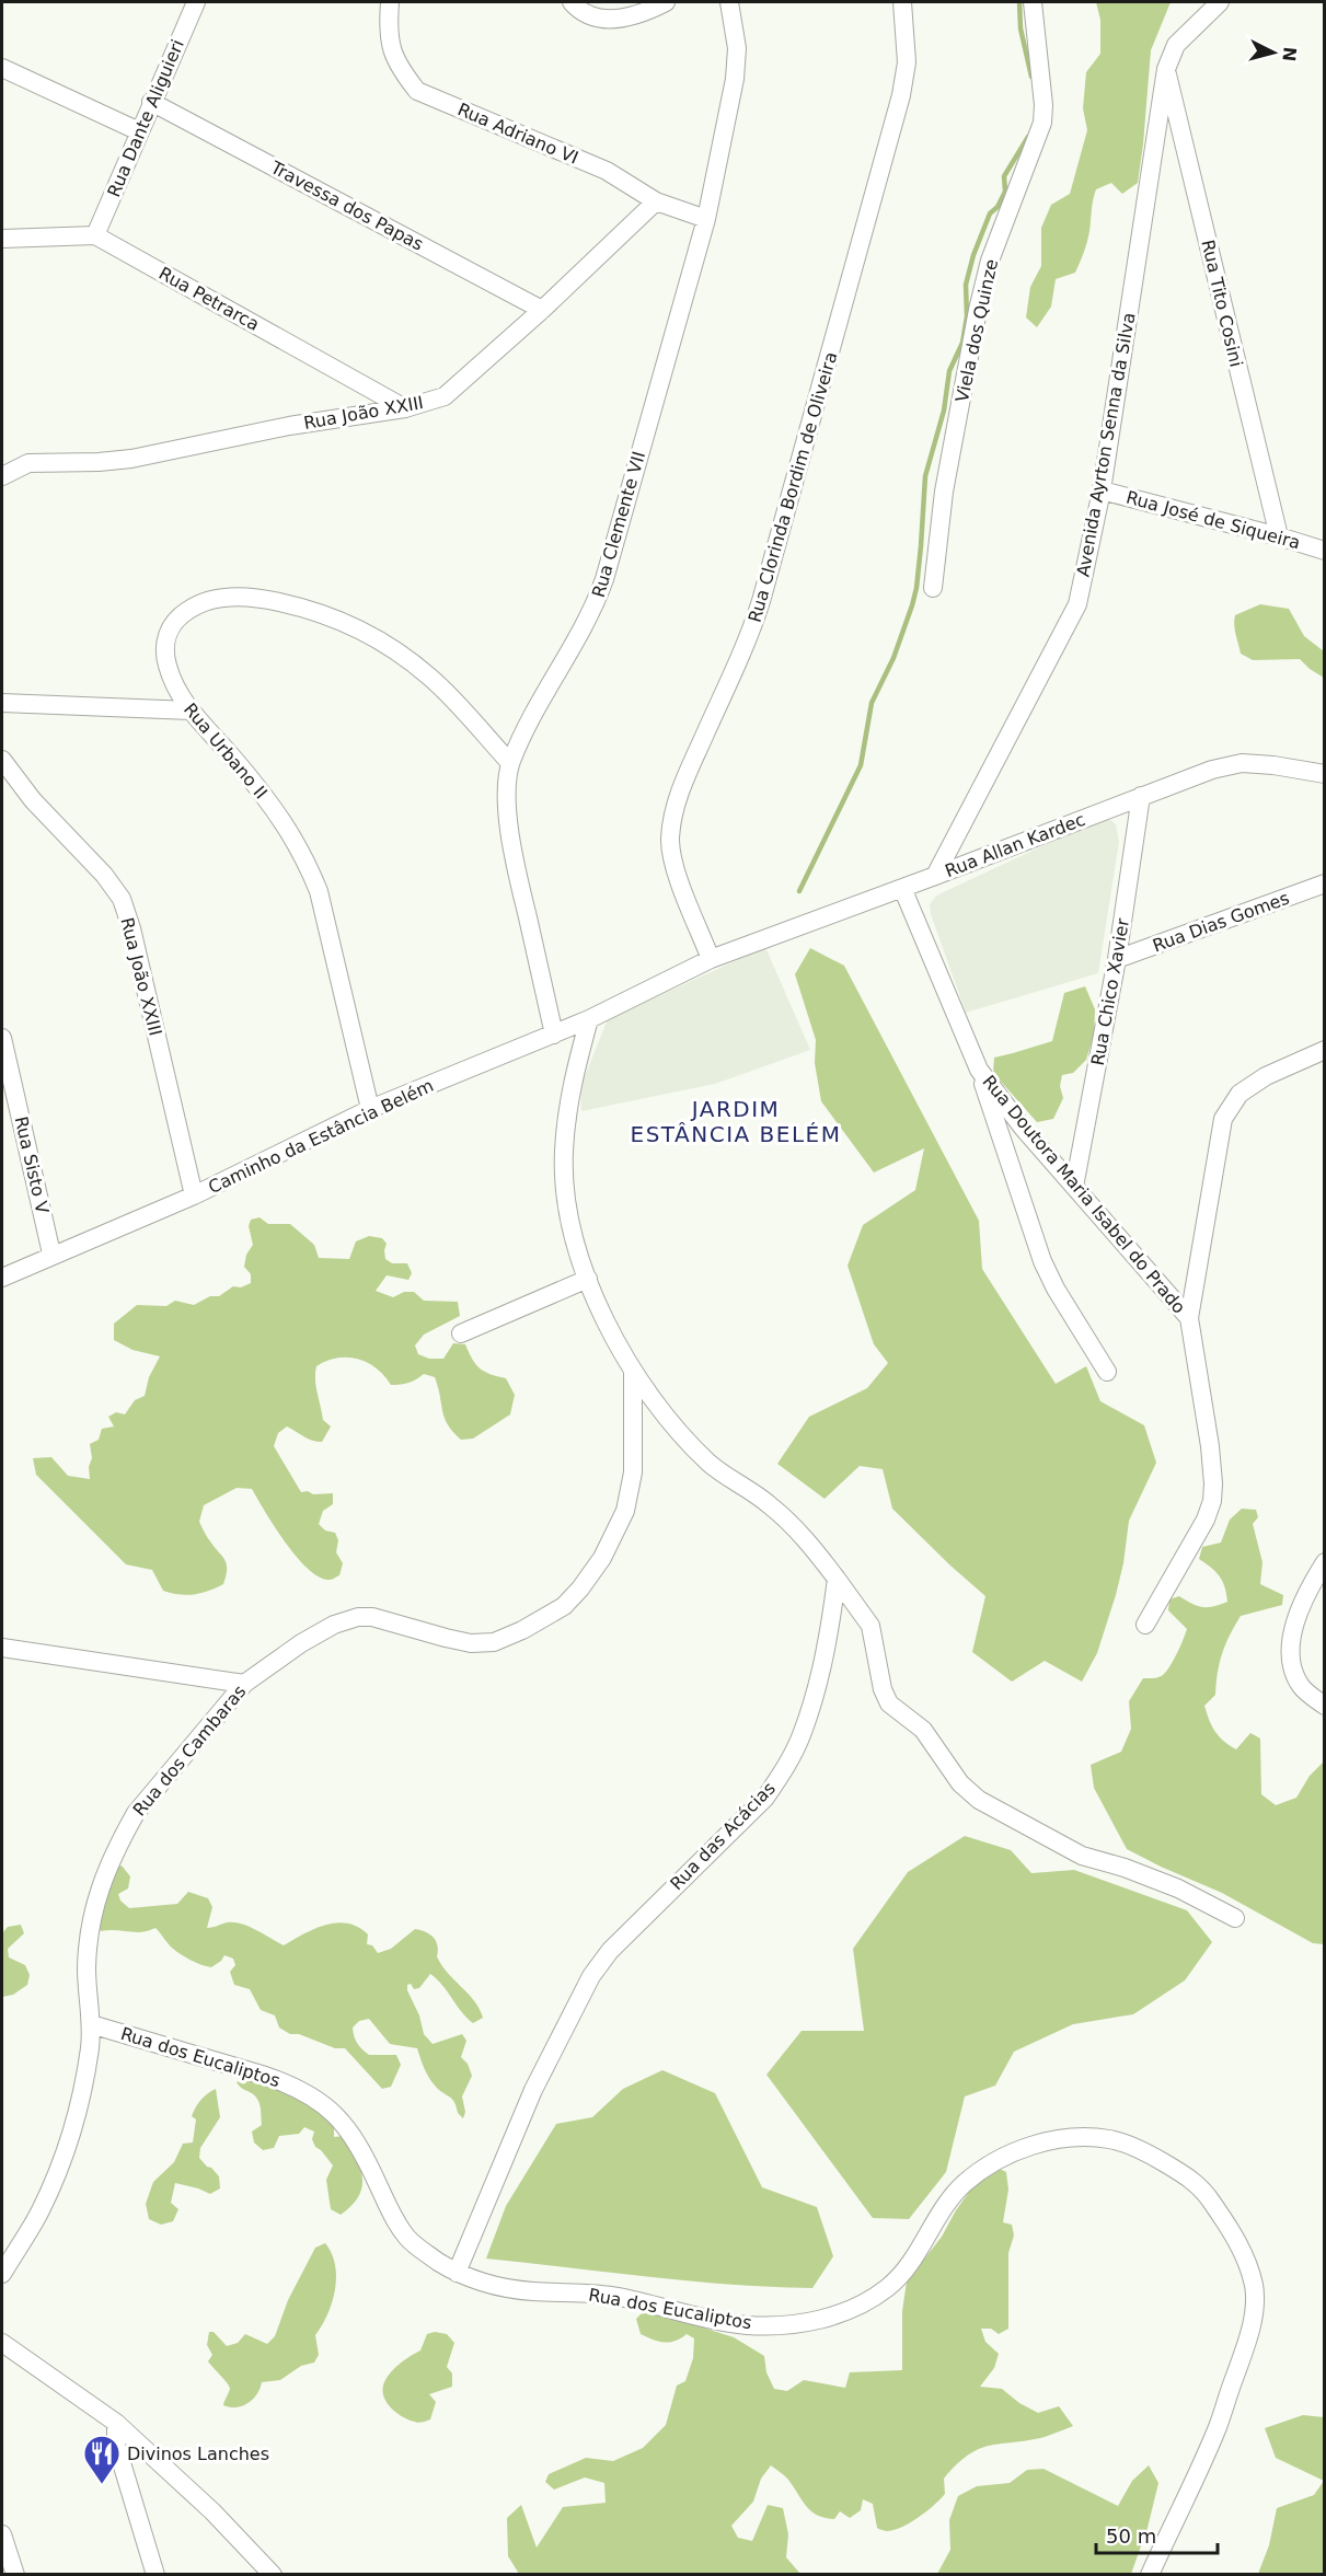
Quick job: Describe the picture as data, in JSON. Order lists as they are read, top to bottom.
{
  "streets": {
    "street": [
      "Rua Dante Aliguieri",
      "Rua Adriano VI",
      "Travessa dos Papas",
      "Rua Petrarca",
      "Rua Tito Cosini",
      "Viela dos Quinze",
      "Rua João XXIII",
      "Avenida Ayrton Senna da Silva",
      "Rua Clorinda Bordim de Oliveira",
      "Rua José de Siqueira",
      "Rua Clemente VII",
      "Rua Urbano II",
      "Rua Allan Kardec",
      "Rua Dias Gomes",
      "Rua Chico Xavier",
      "Caminho da Estância Belém",
      "Rua Sisto V",
      "Rua Doutora Maria Isabel do Prado",
      "Rua dos Cambaras",
      "Rua das Acácias",
      "Rua dos Eucaliptos"
    ]
  },
  "crossings": [
    ["Rua Dante Aliguieri", "Travessa dos Papas"],
    ["Rua Dante Aliguieri", "Rua Petrarca"],
    ["Rua Adriano VI", "Rua João XXIII"],
    ["Rua Adriano VI", "Rua Clemente VII"],
    ["Travessa dos Papas", "Rua João XXIII"],
    ["Rua Petrarca", "Rua João XXIII"],
    ["Rua Tito Cosini", "Avenida Ayrton Senna da Silva"],
    ["Rua Tito Cosini", "Rua José de Siqueira"],
    ["Rua João XXIII", "Caminho da Estância Belém"],
    ["Avenida Ayrton Senna da Silva", "Rua José de Siqueira"],
    ["Avenida Ayrton Senna da Silva", "Rua Allan Kardec"],
    ["Rua Clorinda Bordim de Oliveira", "Rua Allan Kardec"],
    ["Rua Clorinda Bordim de Oliveira", "Caminho da Estância Belém"],
    ["Rua Clemente VII", "Rua Urbano II"],
    ["Rua Clemente VII", "Caminho da Estância Belém"],
    ["Rua Urbano II", "Caminho da Estância Belém"],
    ["Rua Allan Kardec", "Rua Chico Xavier"],
    ["Rua Allan Kardec", "Caminho da Estância Belém"],
    ["Rua Allan Kardec", "Rua Doutora Maria Isabel do Prado"],
    ["Rua Dias Gomes", "Rua Chico Xavier"],
    ["Rua Chico Xavier", "Rua Doutora Maria Isabel do Prado"],
    ["Caminho da Estância Belém", "Rua Sisto V"],
    ["Rua dos Cambaras", "Rua dos Eucaliptos"],
    ["Rua das Acácias", "Rua dos Eucaliptos"]
  ],
  "districts": ["JARDIM ESTÂNCIA BELÉM"],
  "places": {
    "restaurant": ["Divinos Lanches"]
  },
  "scale_bar": "50 m",
  "north": "right"
}
